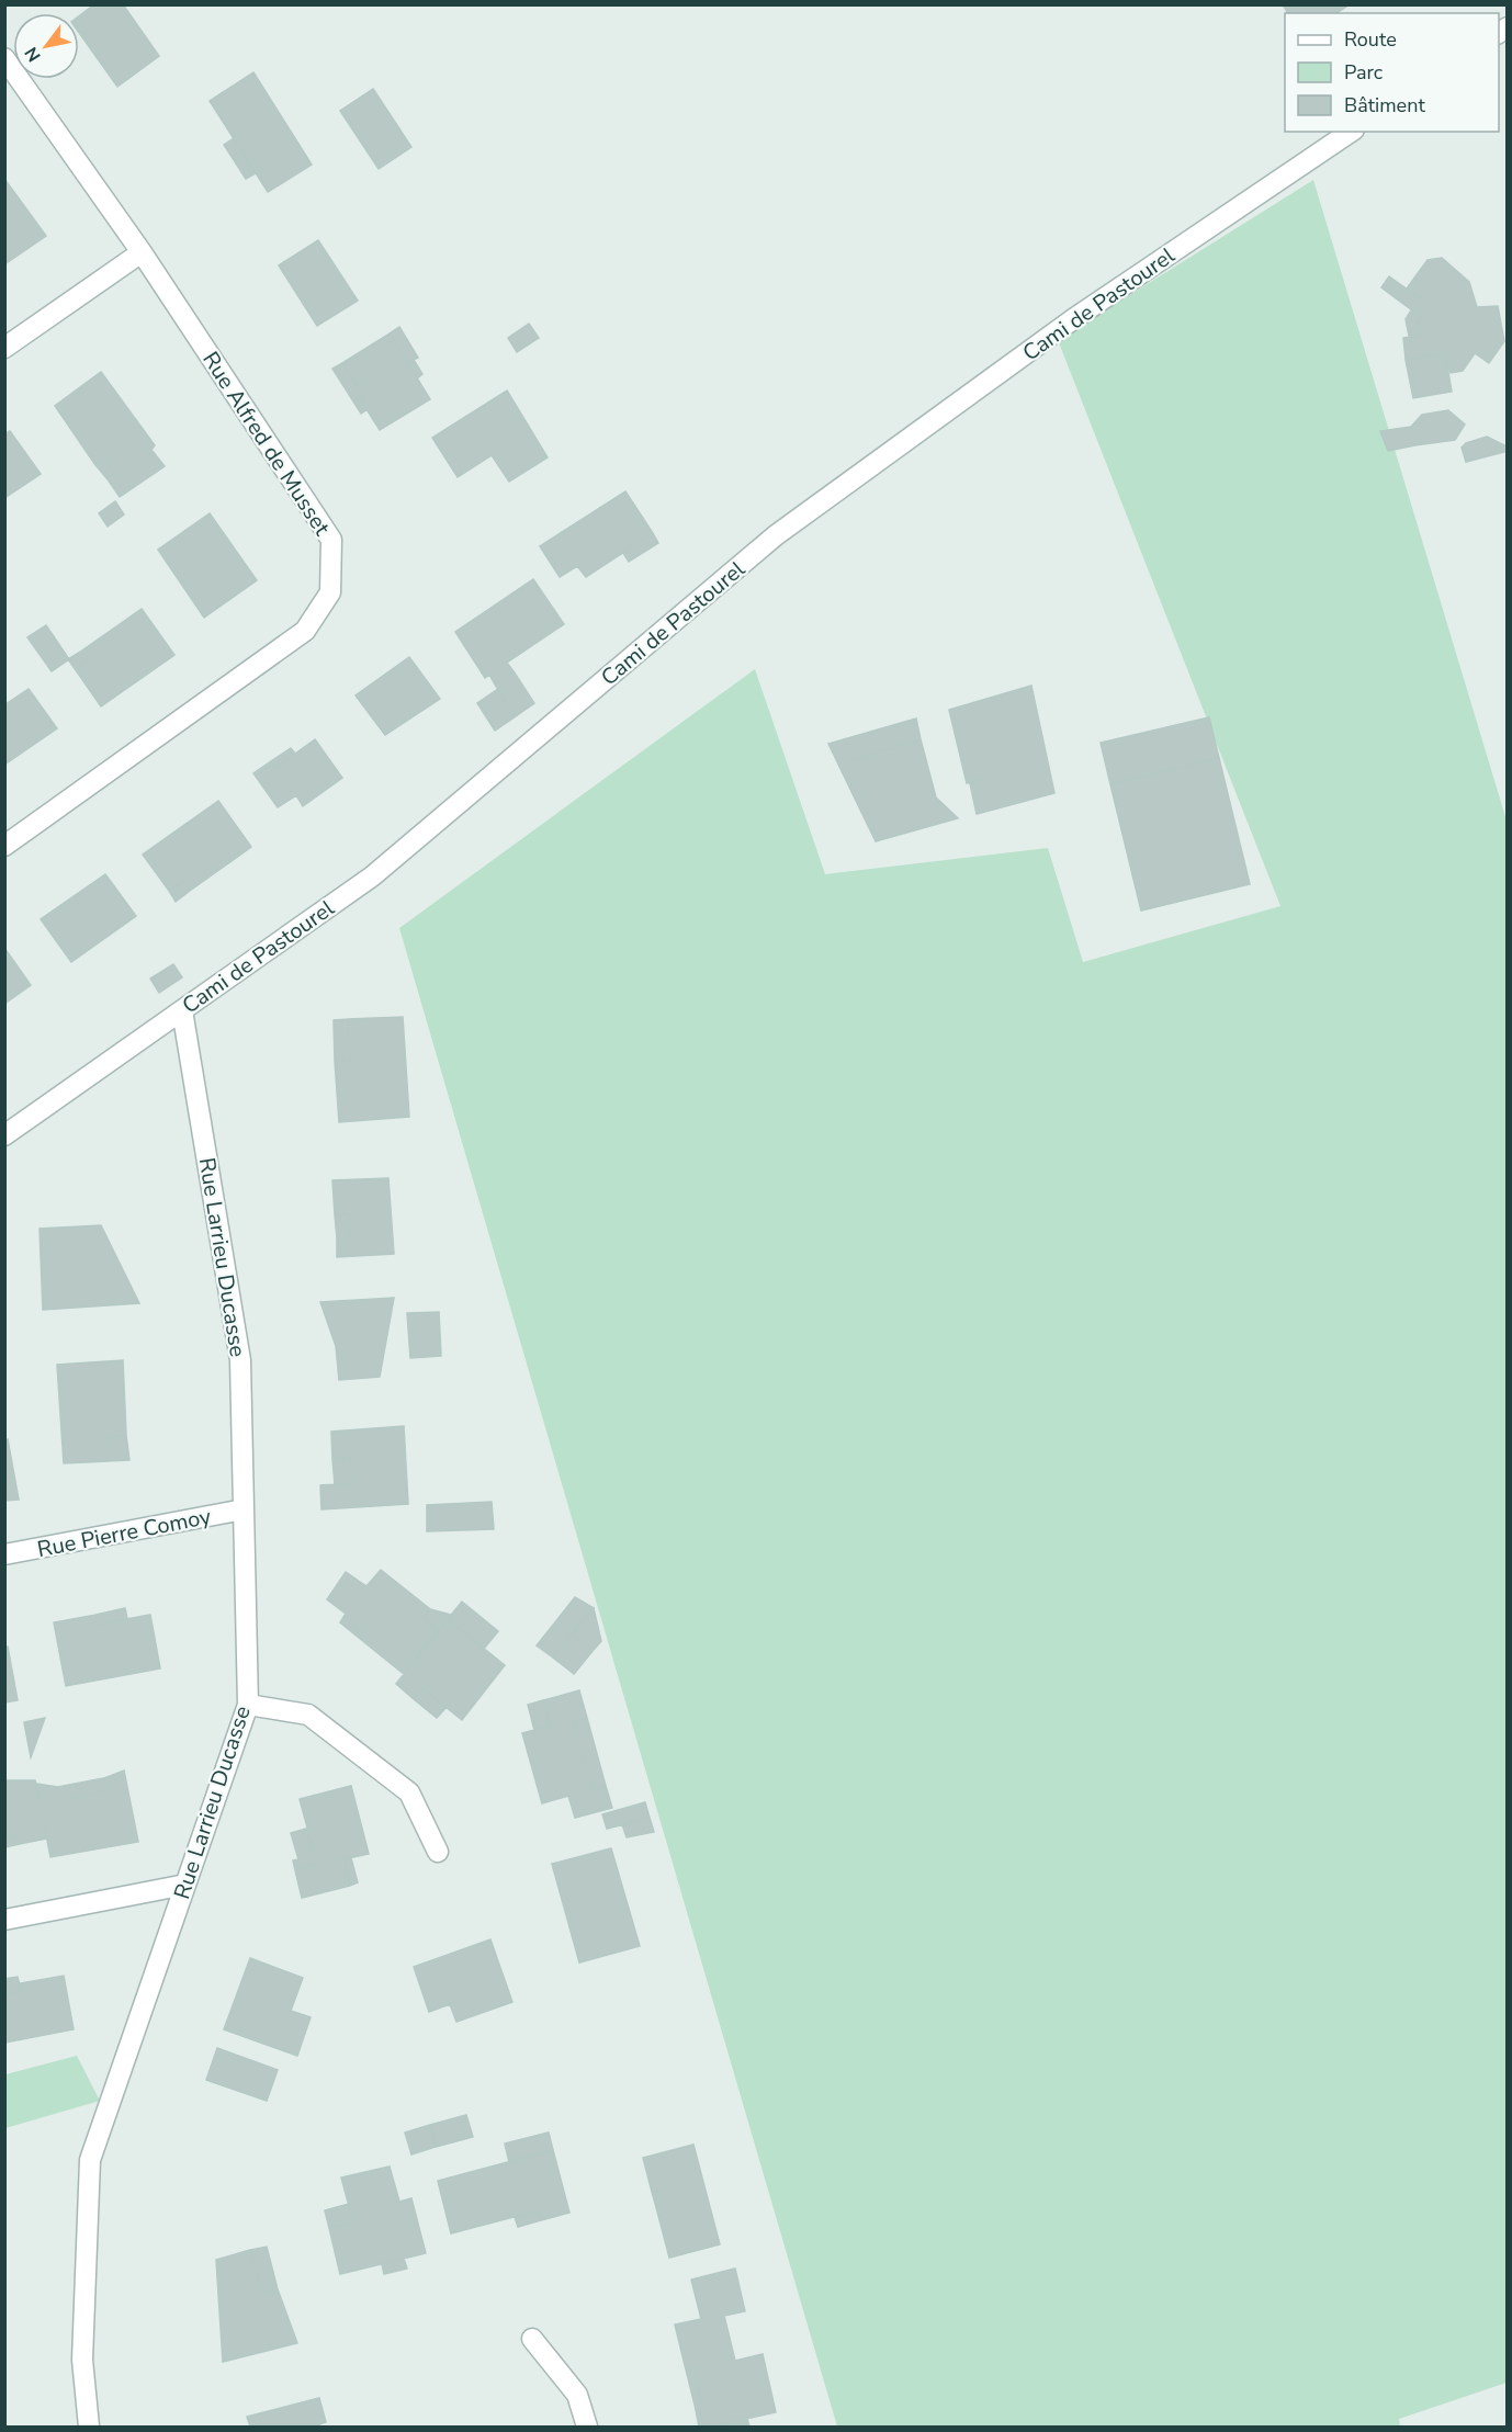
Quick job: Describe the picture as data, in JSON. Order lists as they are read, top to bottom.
{
  "streets": {
    "street": [
      "Cami de Pastourel",
      "Rue Alfred de Musset",
      "Rue Larrieu Ducasse",
      "Rue Pierre Comoy"
    ]
  },
  "crossings": [
    ["Cami de Pastourel", "Rue Larrieu Ducasse"],
    ["Rue Larrieu Ducasse", "Rue Pierre Comoy"]
  ],
  "legend": ["Route", "Parc", "Bâtiment"],
  "north": "bottom left"
}
